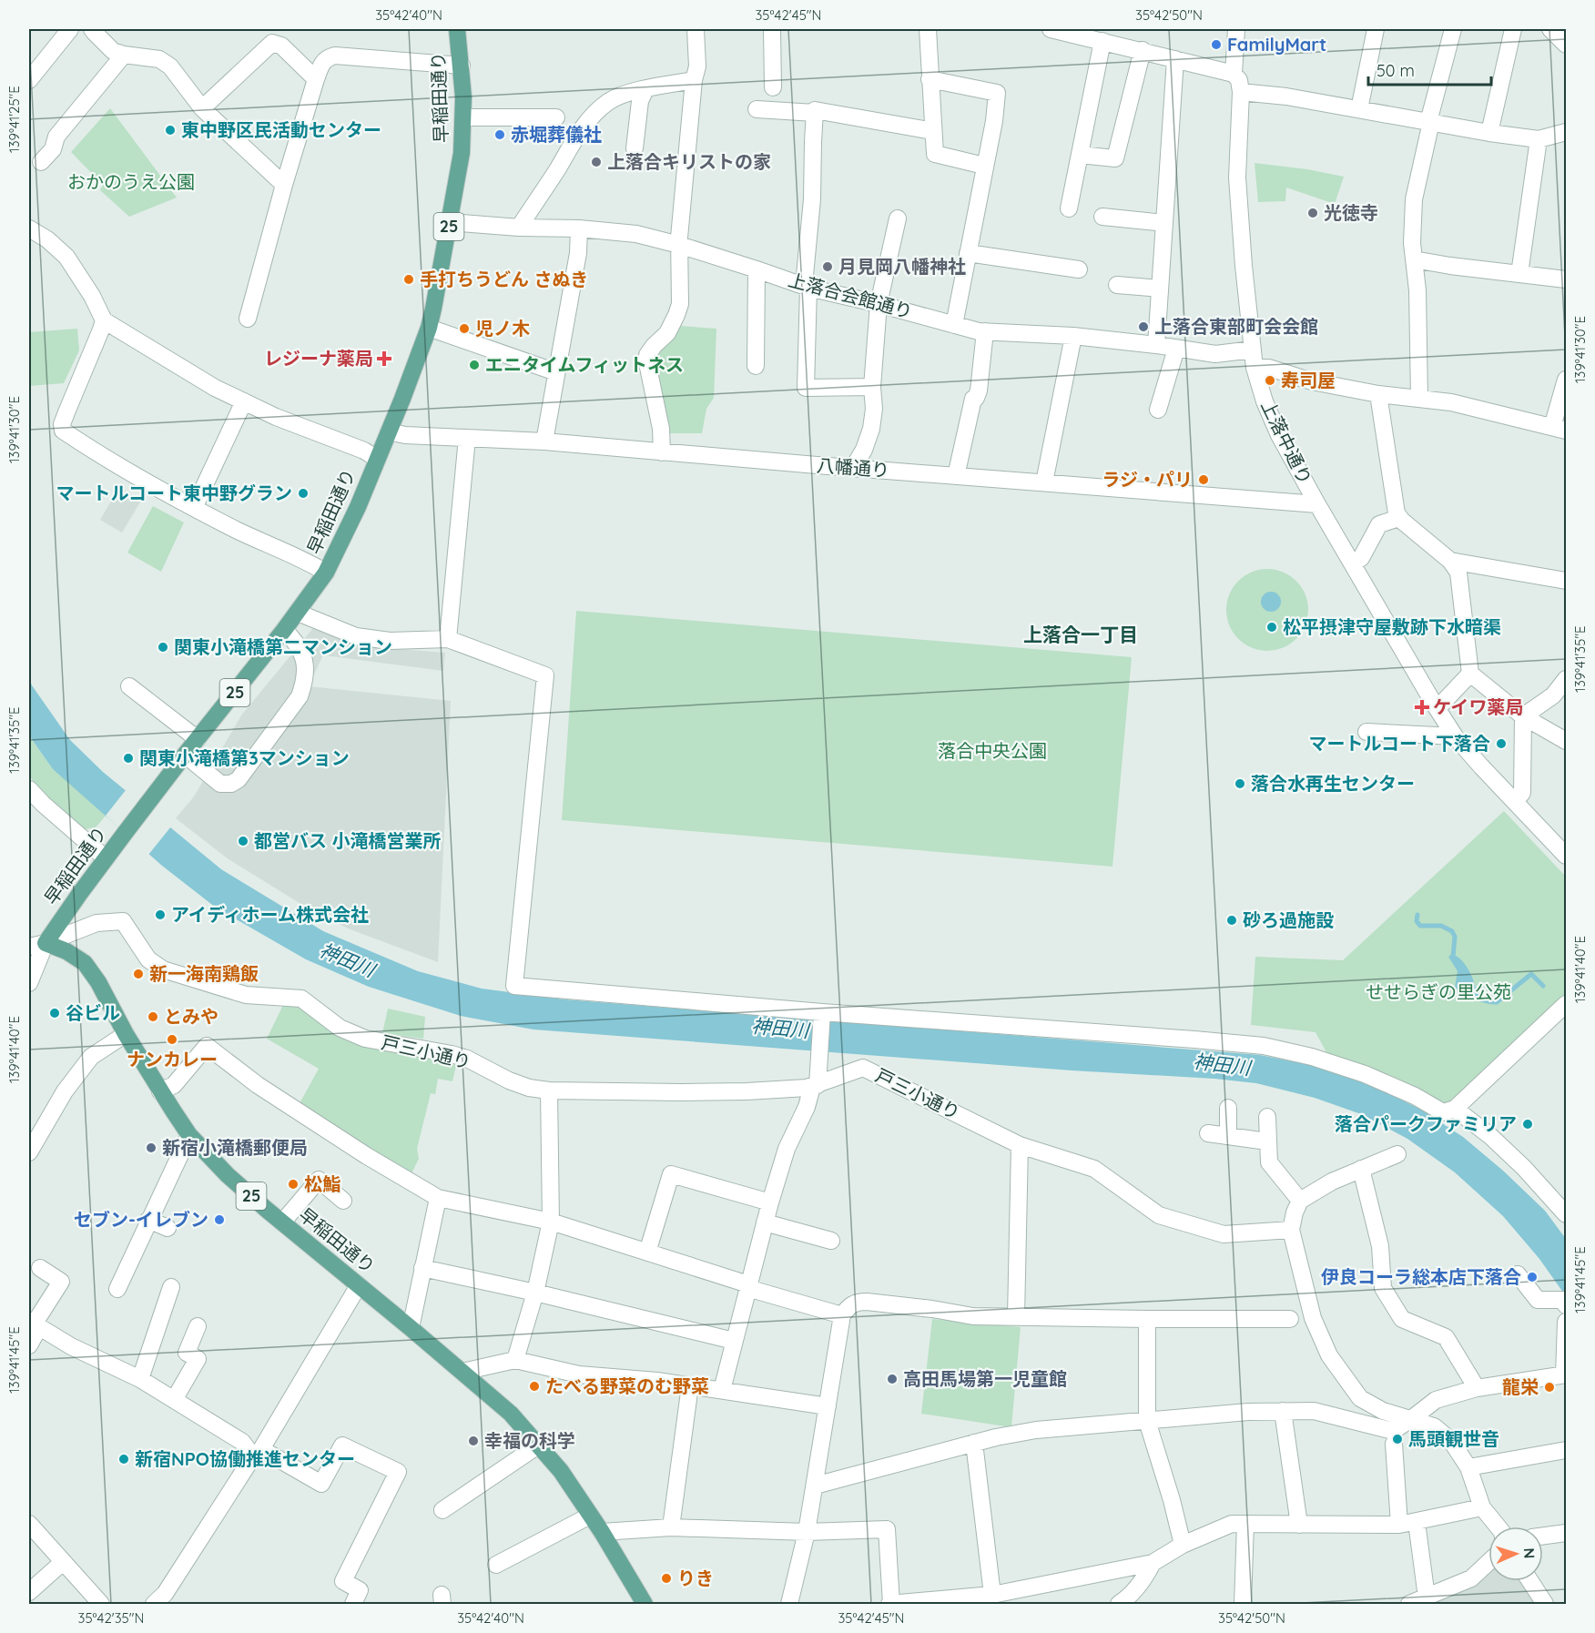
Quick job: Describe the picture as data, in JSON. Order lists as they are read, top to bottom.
{
  "streets": {
    "main road": ["早稲田通り", "25"],
    "street": [
      "上落合会館通り",
      "上落中通り",
      "八幡通り",
      "戸三小通り"
    ]
  },
  "crossings": [
    ["早稲田通り", "上落合会館通り"],
    ["早稲田通り", "八幡通り"],
    ["早稲田通り", "戸三小通り"],
    ["上落合会館通り", "上落中通り"],
    ["上落中通り", "八幡通り"]
  ],
  "districts": ["上落合一丁目"],
  "water": ["神田川"],
  "parks": ["おかのうえ公園", "落合中央公園", "せせらぎの里公苑"],
  "places": {
    "other": [
      "FamilyMart",
      "東中野区民活動センター",
      "赤堀葬儀社",
      "上落合キリストの家",
      "光徳寺",
      "月見岡八幡神社",
      "手打ちうどん さぬき",
      "上落合東部町会会館",
      "児ノ木",
      "エニタイムフィットネス",
      "寿司屋",
      "ラジ・パリ",
      "マートルコート東中野グラン",
      "松平摂津守屋敷跡下水暗渠",
      "関東小滝橋第二マンション",
      "マートルコート下落合",
      "関東小滝橋第3マンション",
      "落合水再生センター",
      "都営バス 小滝橋営業所",
      "アイディホーム株式会社",
      "砂ろ過施設",
      "新一海南鶏飯",
      "谷ビル",
      "とみや",
      "ナンカレー",
      "落合パークファミリア",
      "新宿小滝橋郵便局",
      "松鮨",
      "セブン-イレブン",
      "伊良コーラ総本店下落合",
      "高田馬場第一児童館",
      "たべる野菜のむ野菜",
      "龍栄",
      "馬頭観世音",
      "幸福の科学",
      "新宿NPO協働推進センター",
      "りき"
    ],
    "health": ["レジーナ薬局", "ケイワ薬局"]
  },
  "scale_bar": "50 m",
  "north": "right",
  "coordinates": [
    "35°42'40\"N",
    "35°42'45\"N",
    "35°42'50\"N",
    "139°41'25\"E",
    "139°41'30\"E",
    "139°41'35\"E",
    "139°41'40\"E",
    "139°41'45\"E",
    "35°42'35\"N"
  ]
}
